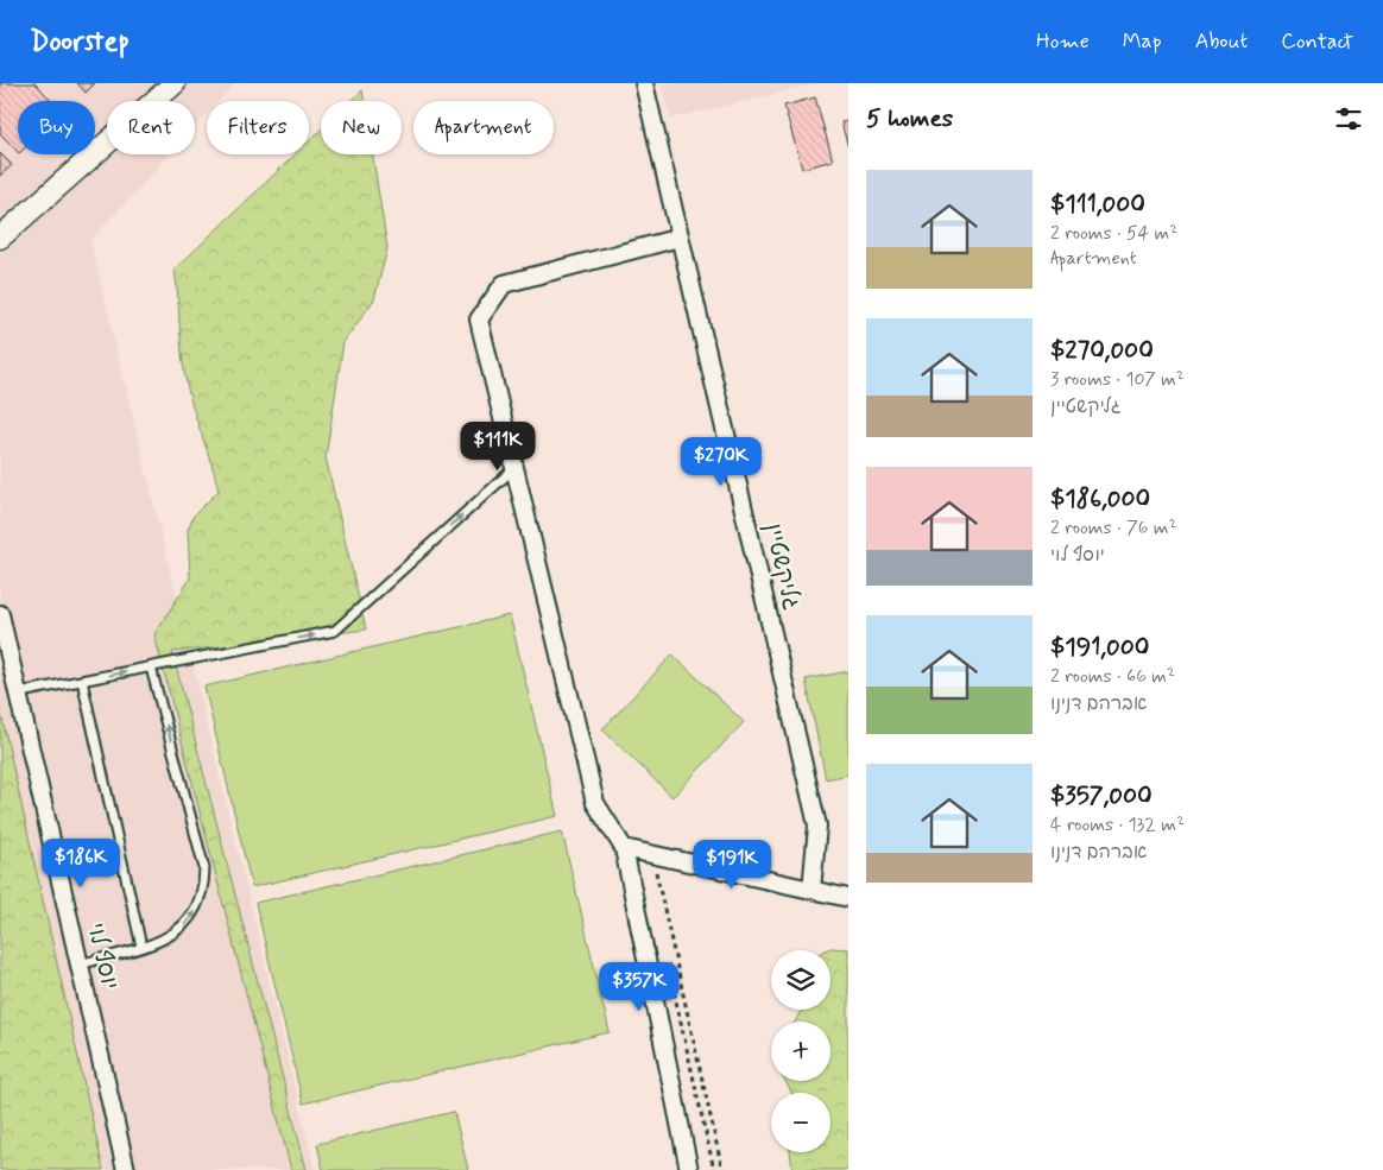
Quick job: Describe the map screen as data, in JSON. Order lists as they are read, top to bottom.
{
  "streets": {
    "street": ["גליקשטיין", "יוסף לוי"]
  },
  "page": {
    "header": "Doorstep",
    "nav": [
      "Home",
      "Map",
      "About",
      "Contact"
    ],
    "heading": "5 homes",
    "chip": [
      "Buy",
      "Rent",
      "Filters",
      "New",
      "Apartment"
    ],
    "list": [
      {
        "name": "$111,000",
        "note": "2 rooms · 54 m² · Apartment"
      },
      {
        "name": "$270,000",
        "note": "3 rooms · 107 m² · גליקשטיין"
      },
      {
        "name": "$186,000",
        "note": "2 rooms · 76 m² · יוסף לוי"
      },
      {
        "name": "$191,000",
        "note": "2 rooms · 66 m² · אברהם דנינו"
      },
      {
        "name": "$357,000",
        "note": "4 rooms · 132 m² · אברהם דנינו"
      }
    ],
    "price": [
      "$111K",
      "$270K",
      "$186K",
      "$191K",
      "$357K"
    ],
    "map_buttons": ["+", "−"]
  }
}
